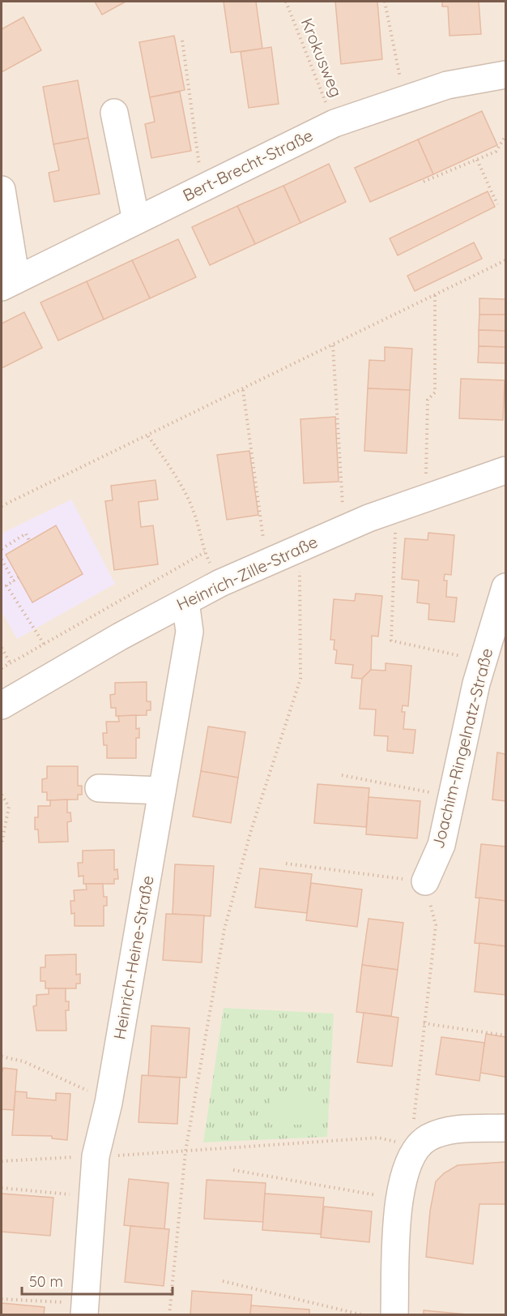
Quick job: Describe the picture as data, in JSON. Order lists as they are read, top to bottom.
{
  "streets": {
    "street": [
      "Bert-Brecht-Straße",
      "Heinrich-Zille-Straße",
      "Joachim-Ringelnatz-Straße",
      "Heinrich-Heine-Straße"
    ],
    "path": ["Krokusweg"]
  },
  "crossings": [
    ["Krokusweg", "Bert-Brecht-Straße"],
    ["Heinrich-Zille-Straße", "Heinrich-Heine-Straße"]
  ],
  "scale_bar": "50 m"
}
